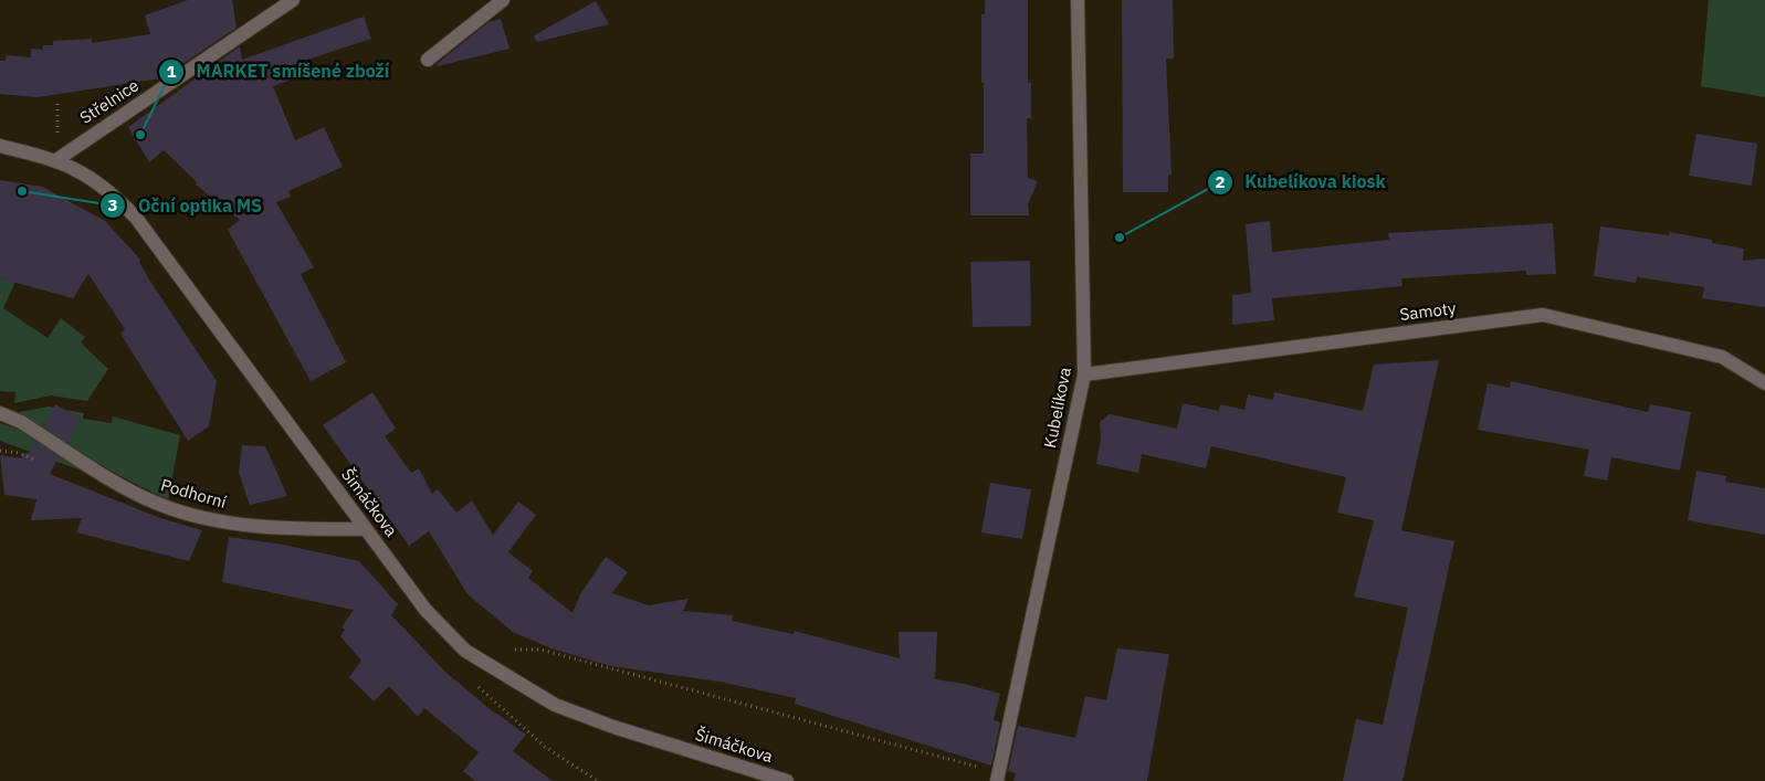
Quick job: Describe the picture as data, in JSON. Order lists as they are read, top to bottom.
{
  "streets": {
    "street": [
      "Střelnice",
      "Samoty",
      "Kubelíkova",
      "Podhorní",
      "Šimáčkova"
    ]
  },
  "crossings": [
    ["Střelnice", "Šimáčkova"],
    ["Samoty", "Kubelíkova"],
    ["Podhorní", "Šimáčkova"]
  ],
  "places": ["MARKET smíšené zboží", "Oční optika MS", "Kubelíkova kiosk"]
}
